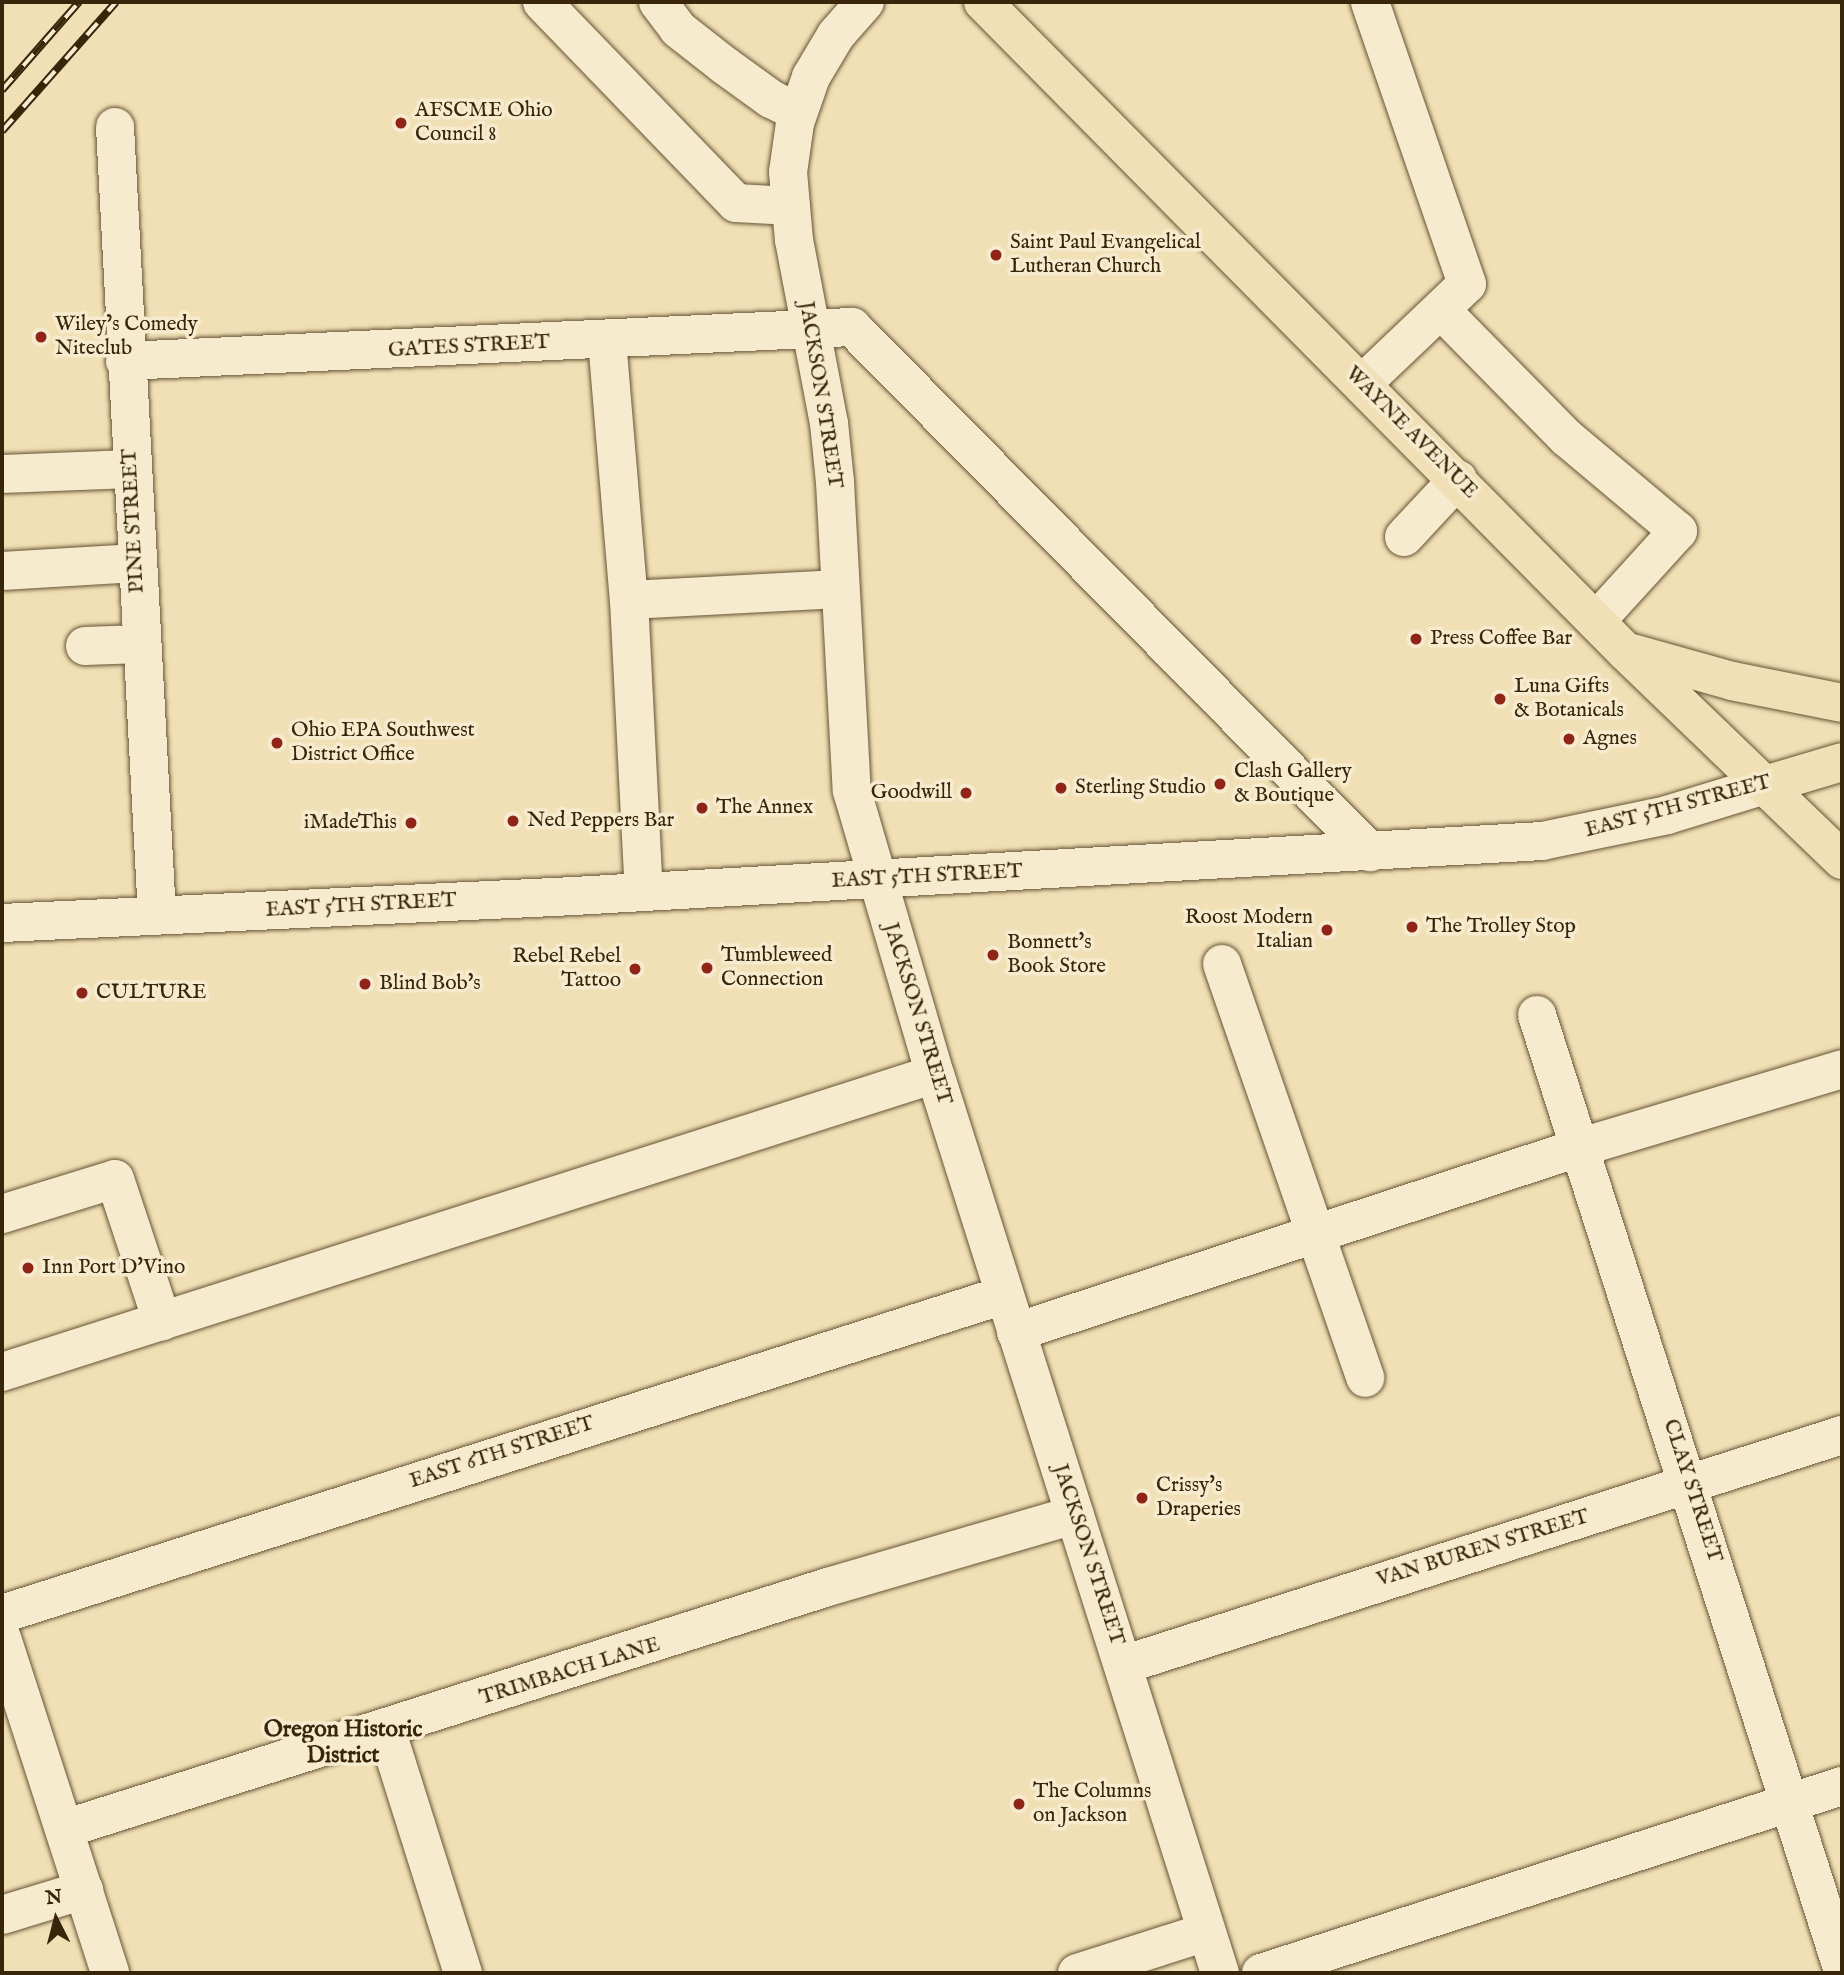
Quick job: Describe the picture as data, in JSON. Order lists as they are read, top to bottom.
{
  "streets": {
    "main road": ["WAYNE AVENUE", "EAST 5TH STREET"],
    "street": [
      "GATES STREET",
      "JACKSON STREET",
      "PINE STREET",
      "EAST 6TH STREET",
      "CLAY STREET",
      "VAN BUREN STREET",
      "TRIMBACH LANE"
    ]
  },
  "crossings": [
    ["GATES STREET", "JACKSON STREET"],
    ["GATES STREET", "PINE STREET"],
    ["GATES STREET", "EAST 5TH STREET"],
    ["JACKSON STREET", "EAST 5TH STREET"],
    ["JACKSON STREET", "EAST 6TH STREET"],
    ["JACKSON STREET", "VAN BUREN STREET"],
    ["JACKSON STREET", "TRIMBACH LANE"],
    ["WAYNE AVENUE", "EAST 5TH STREET"],
    ["PINE STREET", "EAST 5TH STREET"],
    ["CLAY STREET", "VAN BUREN STREET"]
  ],
  "districts": ["Oregon Historic District"],
  "places": [
    "AFSCME Ohio Council 8",
    "Saint Paul Evangelical Lutheran Church",
    "Wiley’s Comedy Niteclub",
    "Press Coffee Bar",
    "Luna Gifts & Botanicals",
    "Agnes",
    "Ohio EPA Southwest District Office",
    "Clash Gallery & Boutique",
    "Sterling Studio",
    "Goodwill",
    "The Annex",
    "Ned Peppers Bar",
    "iMadeThis",
    "The Trolley Stop",
    "Roost Modern Italian",
    "Bonnett's Book Store",
    "Tumbleweed Connection",
    "Rebel Rebel Tattoo",
    "Blind Bob's",
    "CULTURE",
    "Inn Port D'Vino",
    "Crissy's Draperies",
    "The Columns on Jackson"
  ],
  "north": "top"
}
